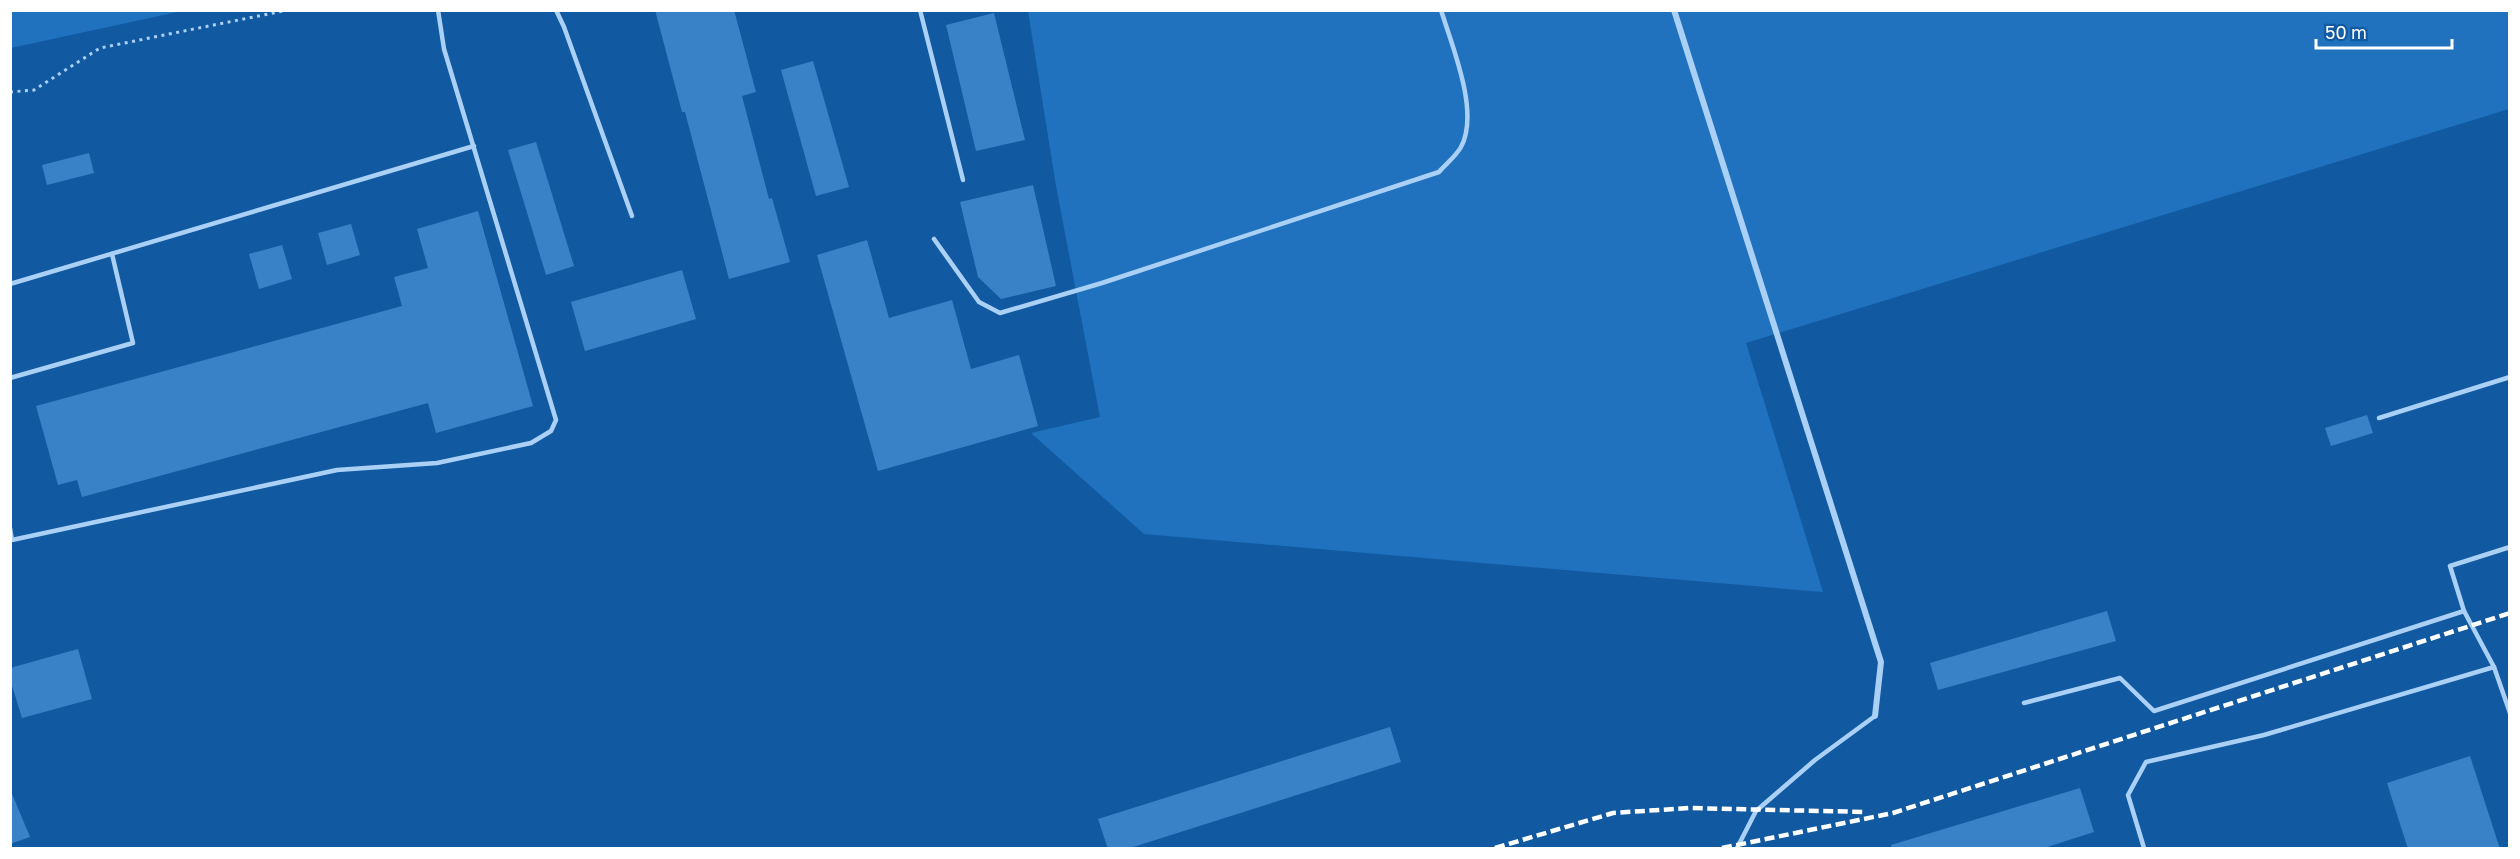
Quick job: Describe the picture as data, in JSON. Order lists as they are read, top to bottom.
{
  "scale_bar": "50 m"
}
